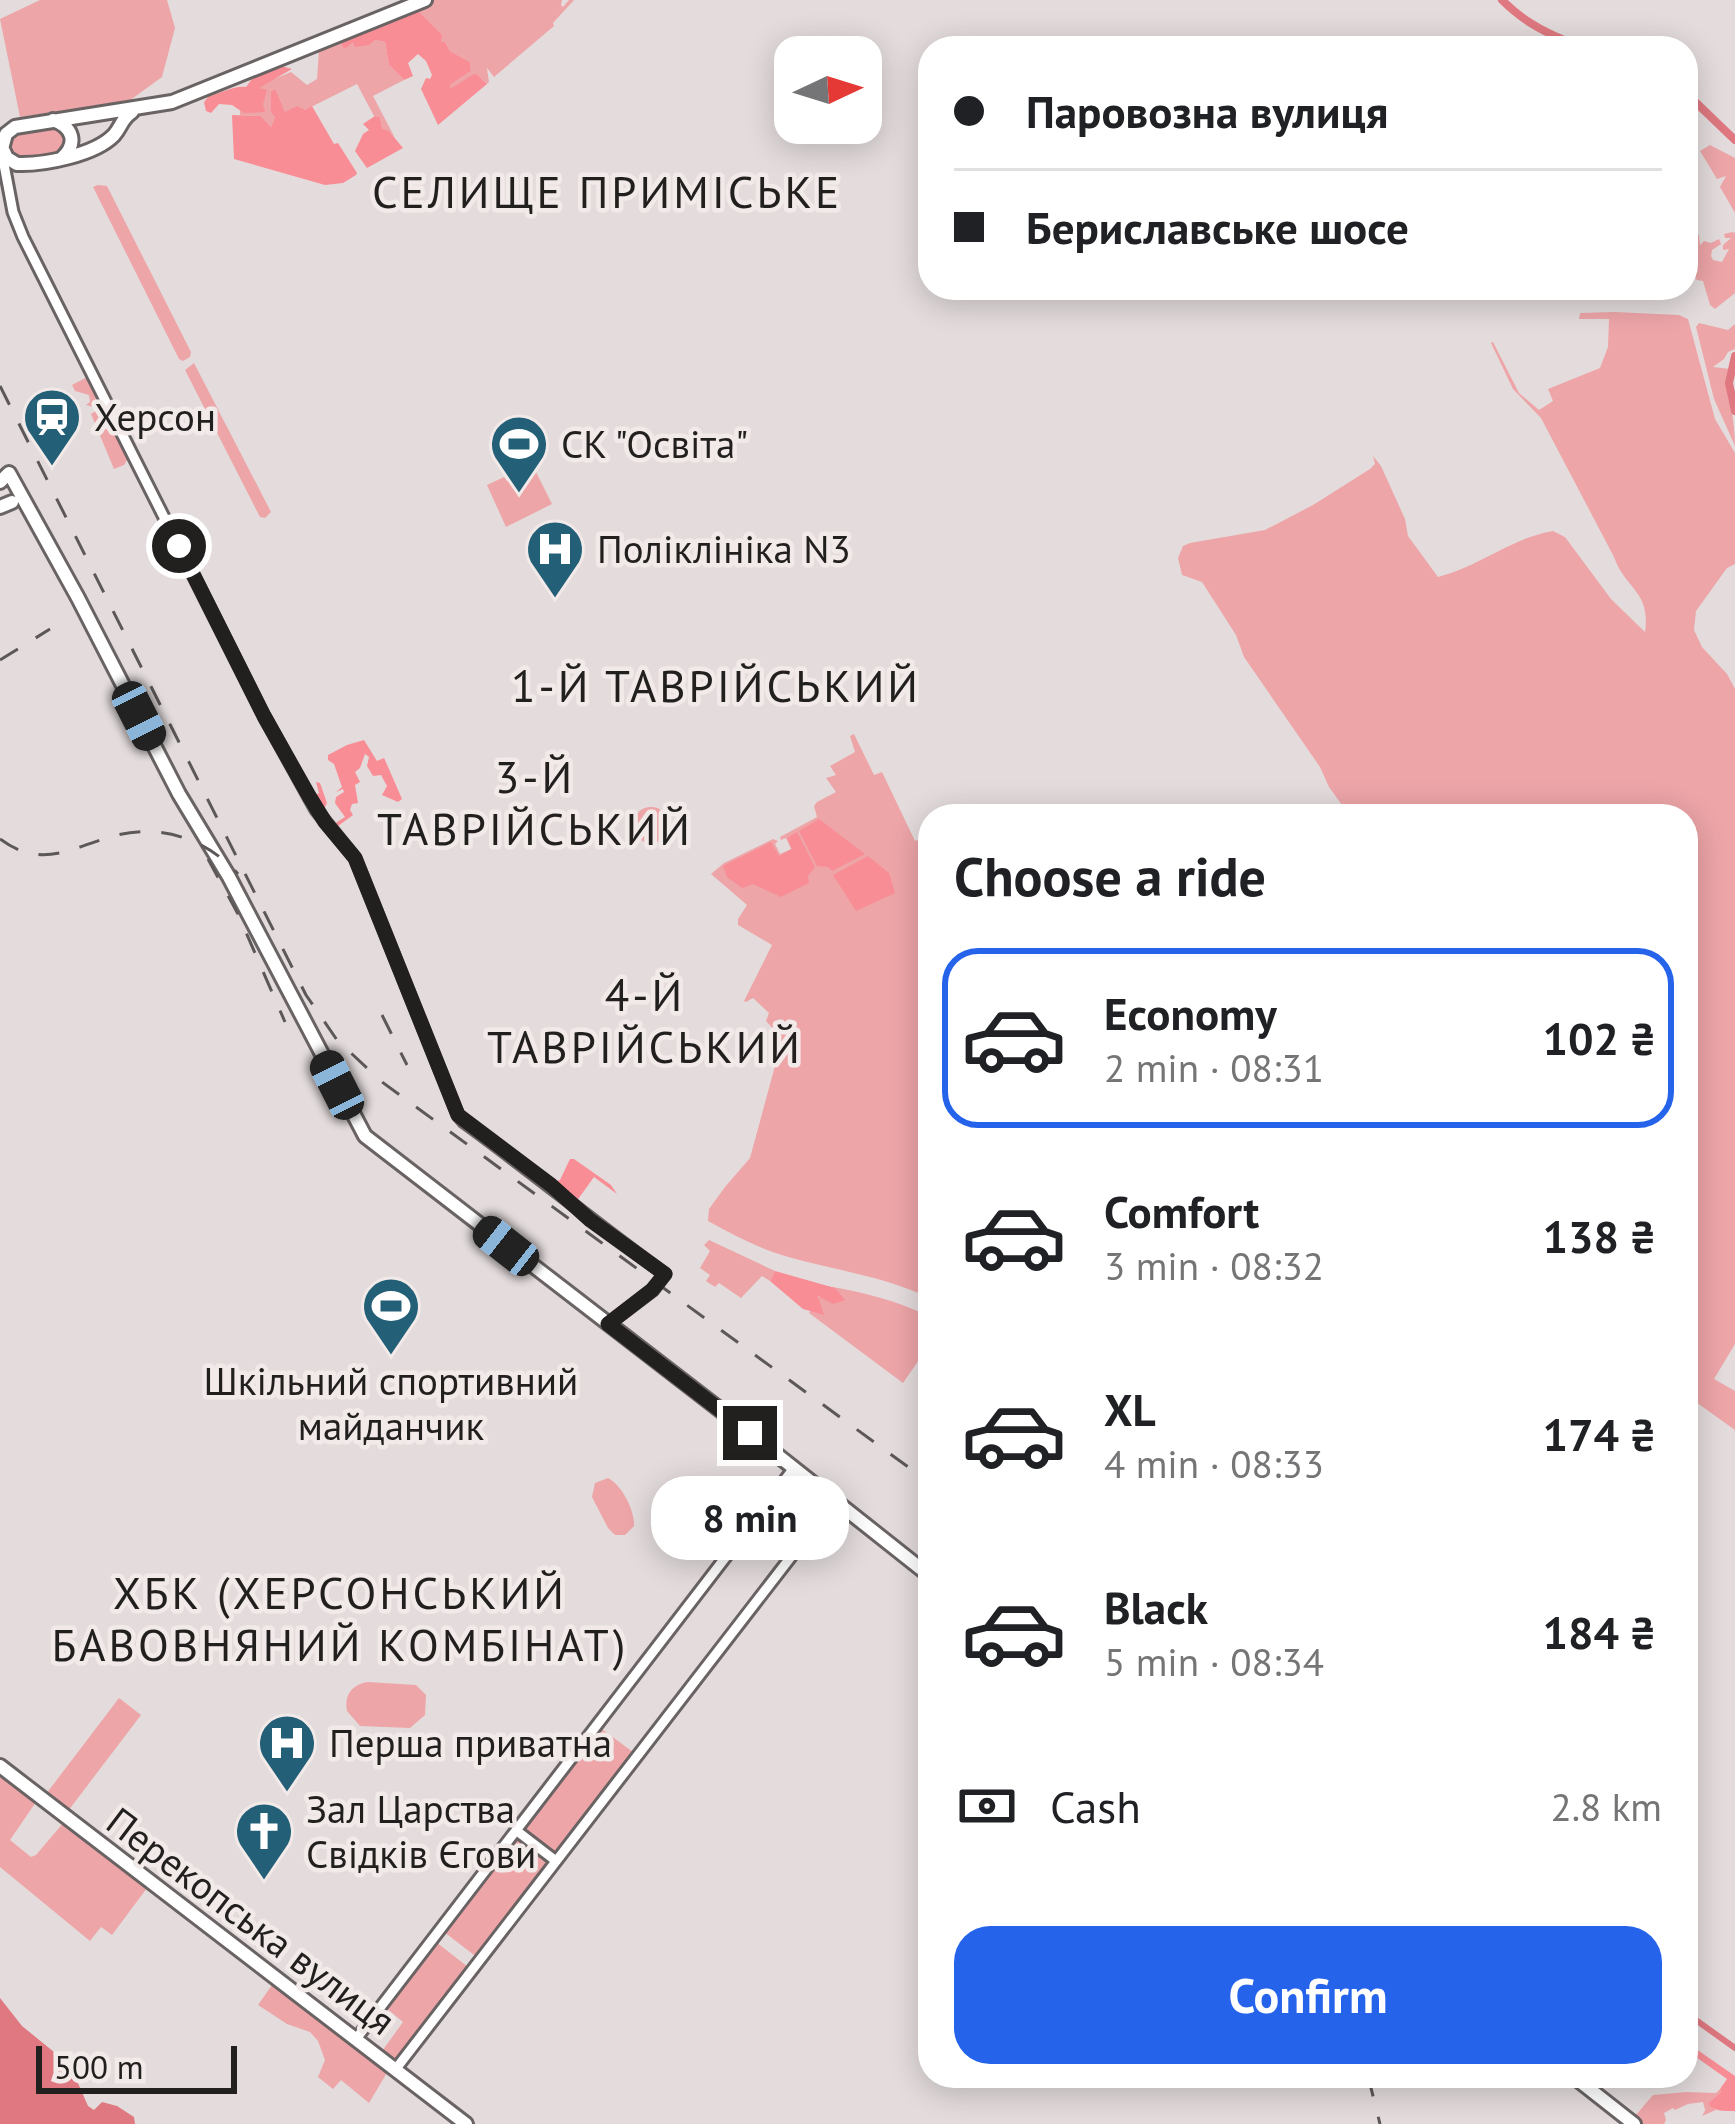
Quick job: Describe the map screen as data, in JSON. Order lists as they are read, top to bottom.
{
  "streets": {
    "main road": ["Перекопська вулиця"]
  },
  "districts": [
    "СЕЛИЩЕ ПРИМІСЬКЕ",
    "1-Й ТАВРІЙСЬКИЙ",
    "3-Й ТАВРІЙСЬКИЙ",
    "4-Й ТАВРІЙСЬКИЙ",
    "ХБК (ХЕРСОНСЬКИЙ БАВОВНЯНИЙ КОМБІНАТ)"
  ],
  "places": {
    "station": ["Херсон"],
    "sports": ["СК \"Освіта\"", "Шкільний спортивний майданчик"],
    "hospital": ["Поліклініка N3", "Перша приватна"],
    "church": ["Зал Царства Свідків Єгови"]
  },
  "scale_bar": "500 m",
  "north": "right",
  "page": {
    "banner": ["Паровозна вулиця", "Бериславське шосе"],
    "heading": "Choose a ride",
    "list": [
      {
        "name": "Economy",
        "note": "2 min · 08:31",
        "value": "102 ₴"
      },
      {
        "name": "Comfort",
        "note": "3 min · 08:32",
        "value": "138 ₴"
      },
      {
        "name": "XL",
        "note": "4 min · 08:33",
        "value": "174 ₴"
      },
      {
        "name": "Black",
        "note": "5 min · 08:34",
        "value": "184 ₴"
      }
    ],
    "bubble": "8 min",
    "pay": ["Cash", "2.8 km"],
    "buttons": "Confirm",
    "scale": "500 m"
  }
}
